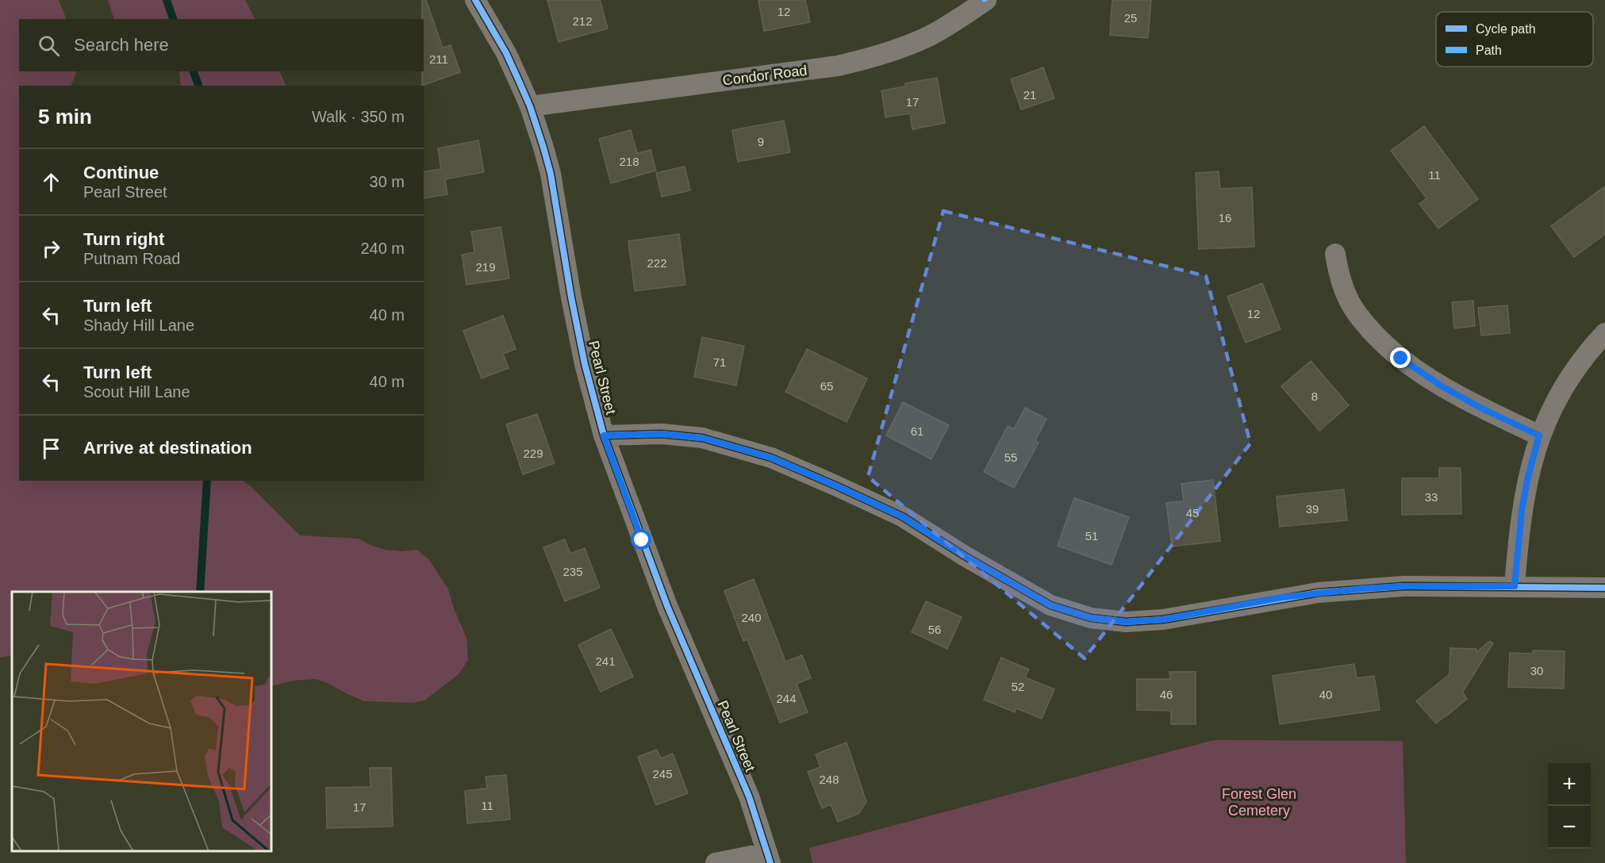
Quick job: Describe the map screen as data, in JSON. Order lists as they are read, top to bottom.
{
  "streets": {
    "street": ["Condor Road", "Pearl Street"]
  },
  "crossings": [
    ["Condor Road", "Pearl Street"]
  ],
  "parks": ["Forest Glen Cemetery"],
  "house_numbers": [
    "12",
    "25",
    "212",
    "211",
    "21",
    "17",
    "9",
    "218",
    "11",
    "16",
    "222",
    "219",
    "12",
    "71",
    "65",
    "8",
    "61",
    "229",
    "55",
    "33",
    "39",
    "45",
    "51",
    "235",
    "240",
    "56",
    "241",
    "30",
    "52",
    "46",
    "40",
    "244",
    "245",
    "248",
    "11",
    "17"
  ],
  "legend": ["Cycle path", "Path"],
  "page": {
    "search": "Search here",
    "heading": ["5 min", "Walk · 350 m"],
    "list": [
      ["Continue", "Pearl Street", "30 m"],
      ["Turn right", "Putnam Road", "240 m"],
      ["Turn left", "Shady Hill Lane", "40 m"],
      ["Turn left", "Scout Hill Lane", "40 m"],
      "Arrive at destination"
    ],
    "map_buttons": ["+", "−"]
  }
}
